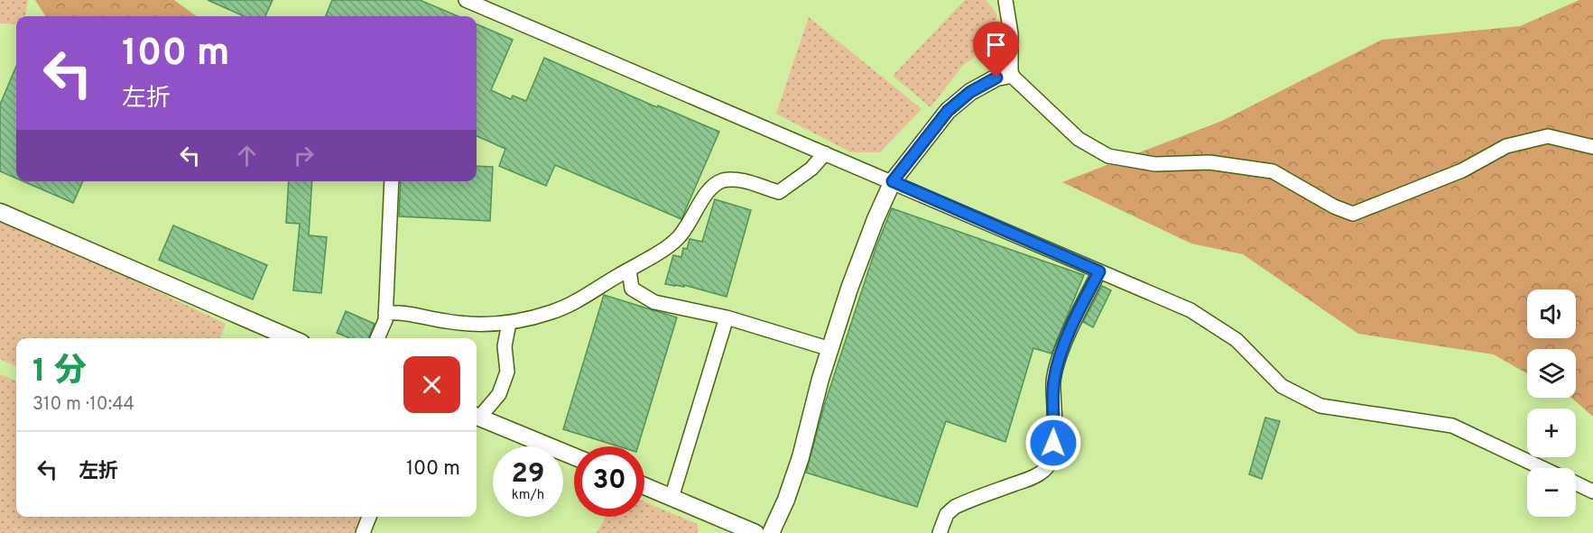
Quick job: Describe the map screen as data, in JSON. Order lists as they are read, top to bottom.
{
  "page": {
    "turn": ["100 m", "左折"],
    "map_buttons": ["+", "−"],
    "heading": ["1 分", "310 m · 10:44"],
    "list": [
      {
        "name": "左折",
        "value": "100 m"
      }
    ],
    "speed": "29 km/h",
    "limit": "30"
  }
}
